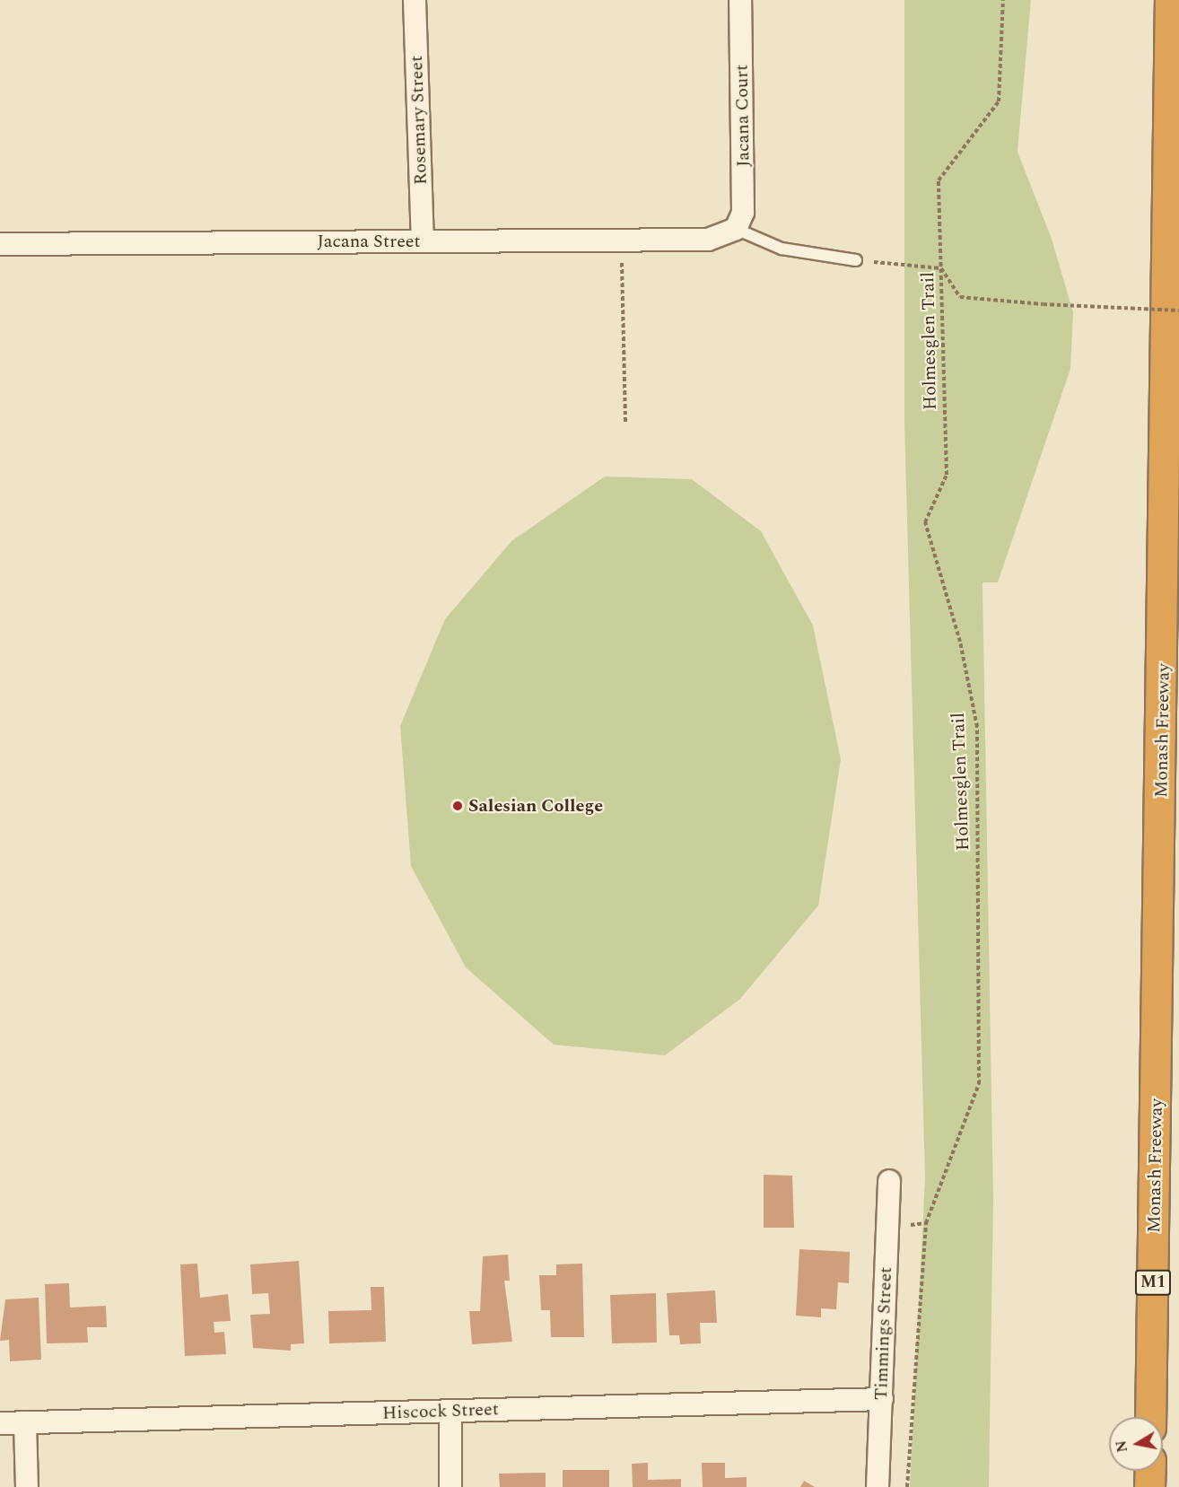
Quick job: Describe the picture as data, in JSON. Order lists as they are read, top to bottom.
{
  "streets": {
    "highway": ["Monash Freeway", "M1"],
    "street": [
      "Jacana Court",
      "Rosemary Street",
      "Jacana Street",
      "Timmings Street",
      "Hiscock Street"
    ],
    "path": ["Holmesglen Trail"]
  },
  "crossings": [
    ["Jacana Court", "Jacana Street"],
    ["Rosemary Street", "Jacana Street"],
    ["Timmings Street", "Hiscock Street"]
  ],
  "places": ["Salesian College"],
  "north": "left"
}
